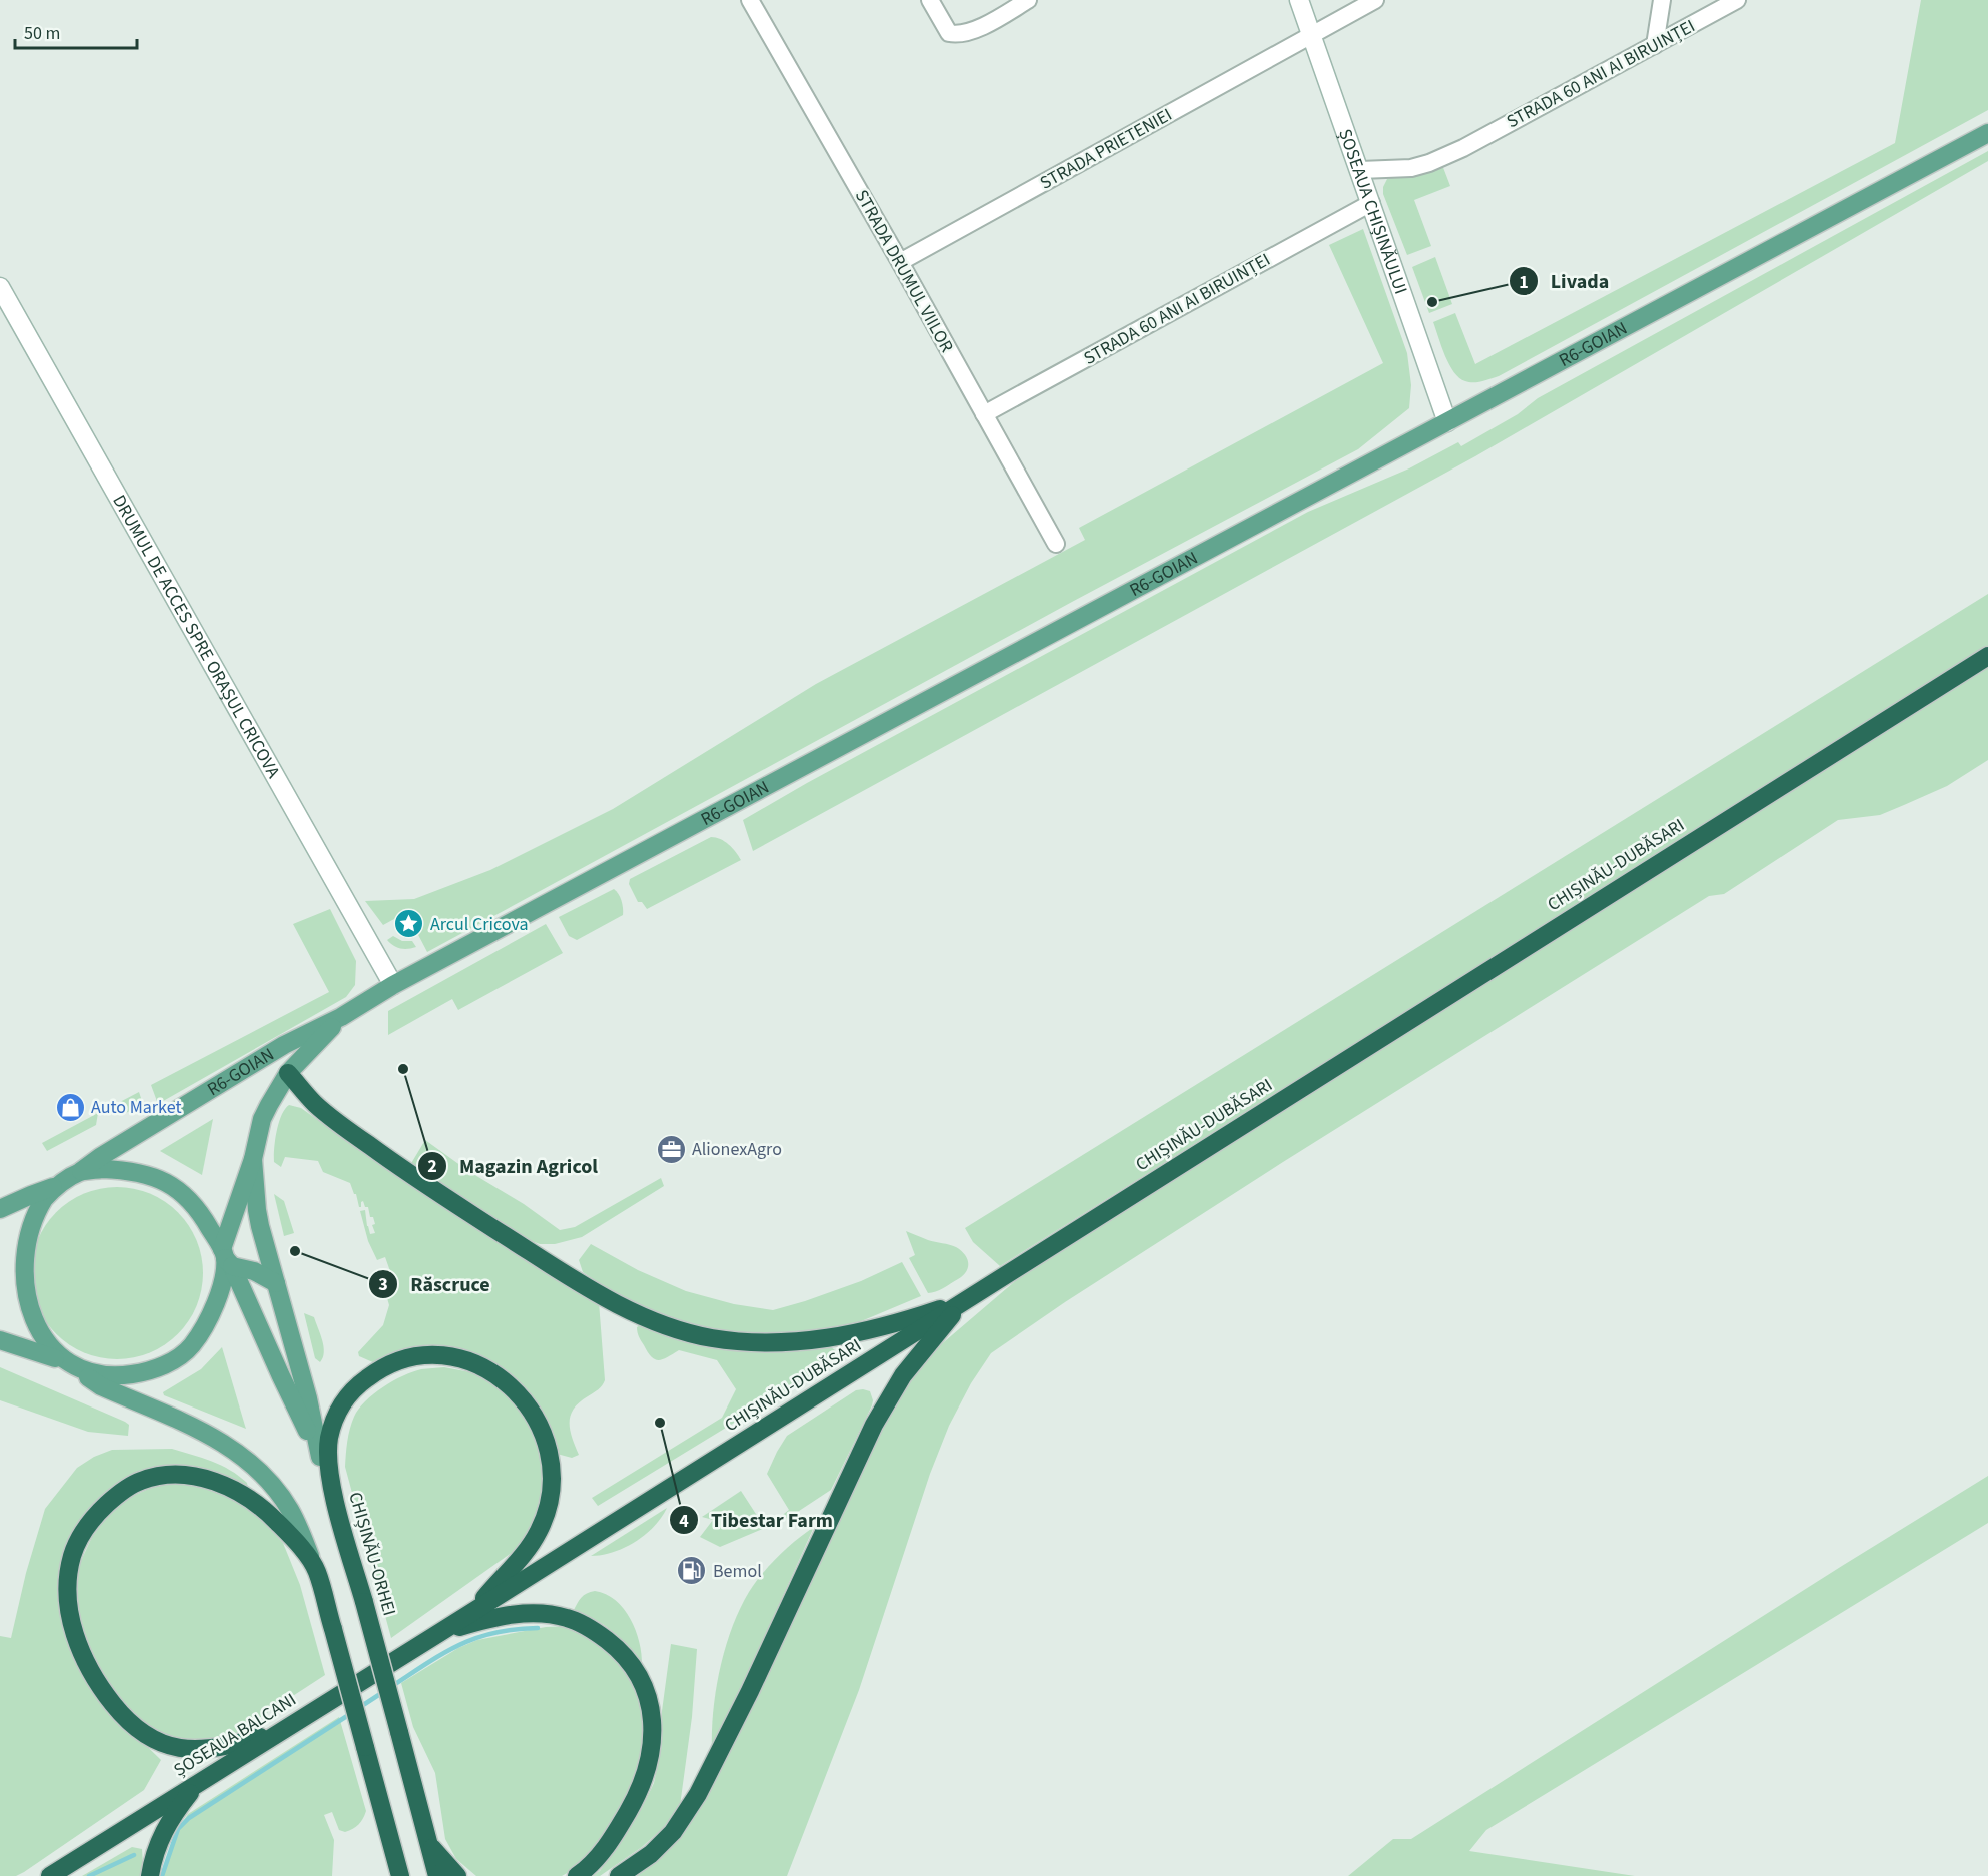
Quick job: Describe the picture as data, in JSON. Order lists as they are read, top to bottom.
{
  "streets": {
    "highway": ["CHIȘINĂU-DUBĂSARI", "CHIȘINĂU-ORHEI", "ȘOSEAUA BALCANI"],
    "main road": ["R6-GOIAN"],
    "street": [
      "STRADA 60 ANI AI BIRUINȚEI",
      "STRADA PRIETENIEI",
      "ȘOSEAUA CHIȘINĂULUI",
      "STRADA DRUMUL VIILOR",
      "DRUMUL DE ACCES SPRE ORAȘUL CRICOVA"
    ]
  },
  "crossings": [
    ["STRADA 60 ANI AI BIRUINȚEI", "ȘOSEAUA CHIȘINĂULUI"],
    ["STRADA 60 ANI AI BIRUINȚEI", "STRADA DRUMUL VIILOR"],
    ["STRADA PRIETENIEI", "ȘOSEAUA CHIȘINĂULUI"],
    ["STRADA PRIETENIEI", "STRADA DRUMUL VIILOR"],
    ["ȘOSEAUA CHIȘINĂULUI", "R6-GOIAN"],
    ["R6-GOIAN", "DRUMUL DE ACCES SPRE ORAȘUL CRICOVA"],
    ["R6-GOIAN", "CHIȘINĂU-ORHEI"],
    ["CHIȘINĂU-DUBĂSARI", "ȘOSEAUA BALCANI"]
  ],
  "places": {
    "other": [
      "Livada",
      "Magazin Agricol",
      "Răscruce",
      "Tibestar Farm"
    ],
    "place": ["Arcul Cricova"],
    "shop": ["Auto Market"],
    "office": ["AlionexAgro"],
    "fuel station": ["Bemol"]
  },
  "scale_bar": "50 m"
}
